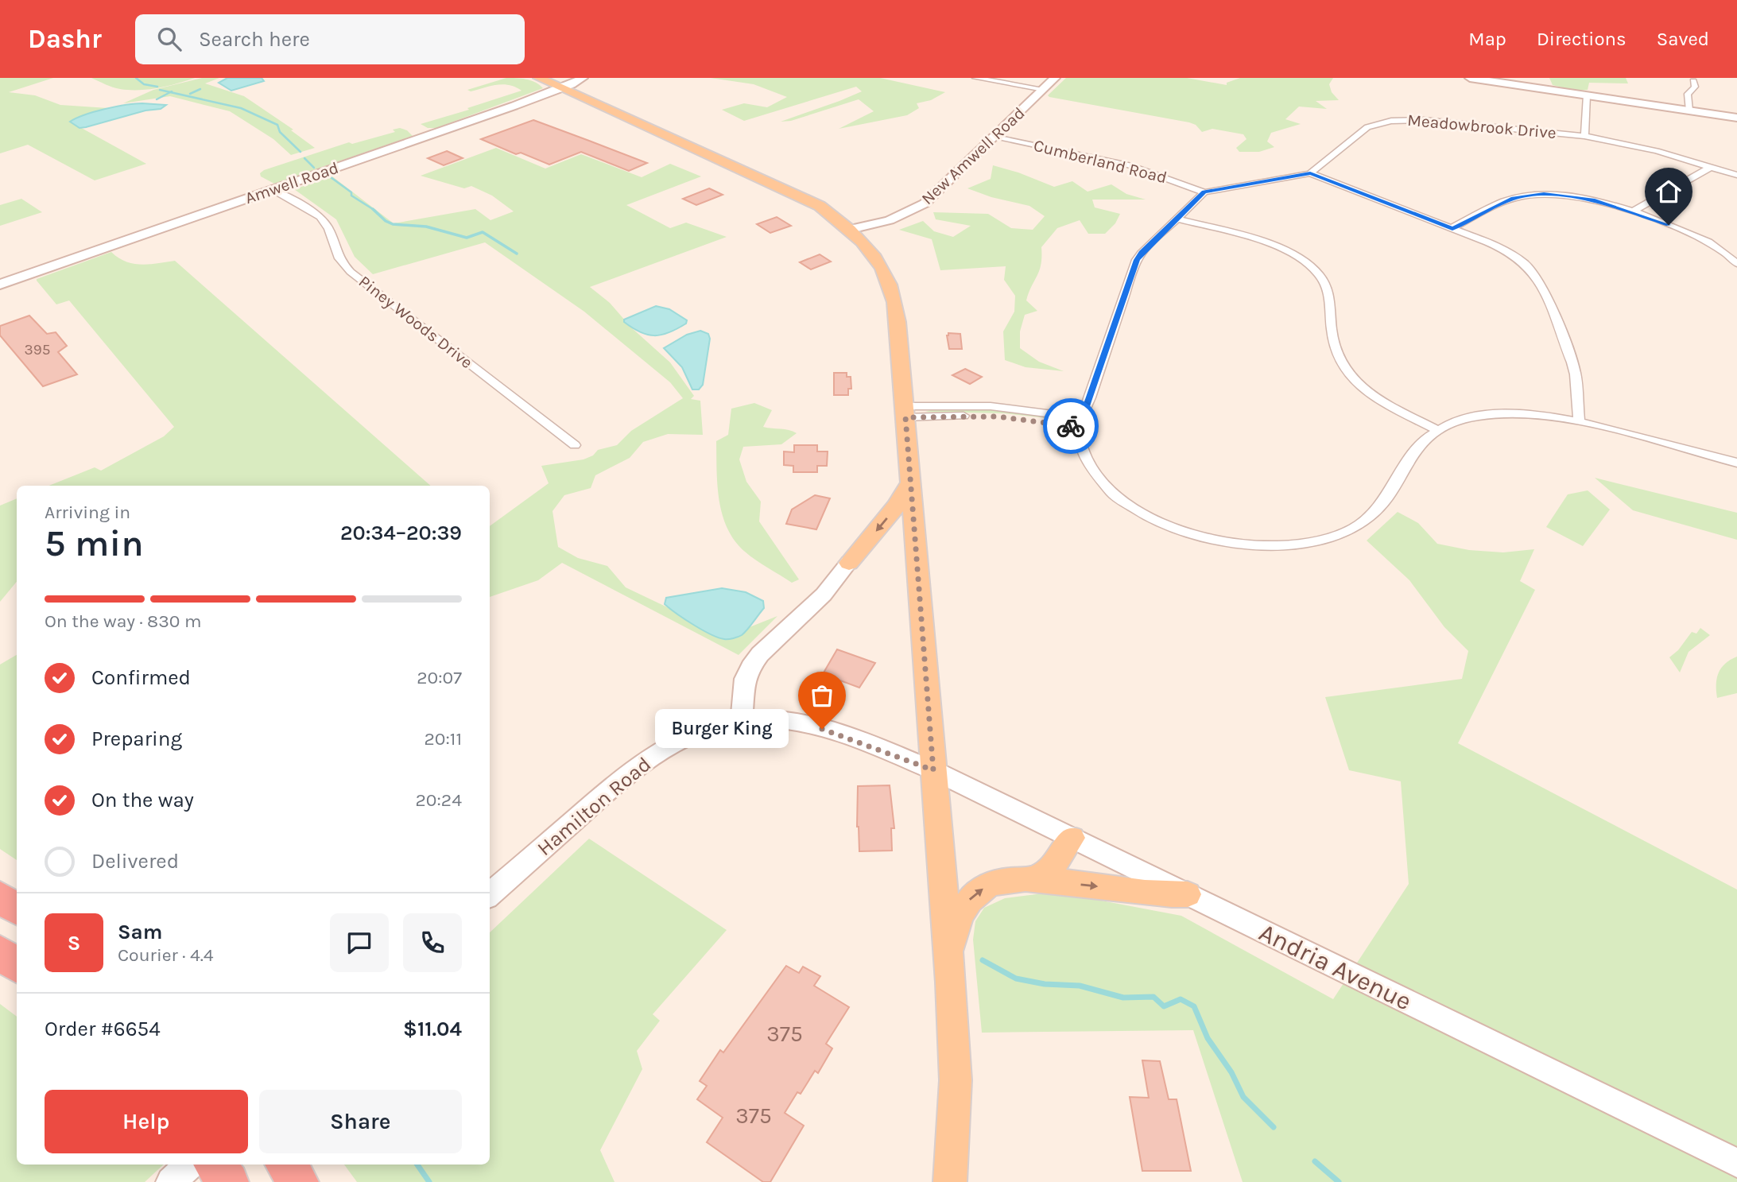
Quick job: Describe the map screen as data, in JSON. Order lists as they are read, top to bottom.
{
  "streets": {
    "street": [
      "Meadowbrook Drive",
      "New Amwell Road",
      "Cumberland Road",
      "Amwell Road",
      "Piney Woods Drive",
      "Hamilton Road",
      "Andria Avenue"
    ]
  },
  "crossings": [
    ["Meadowbrook Drive", "Cumberland Road"],
    ["New Amwell Road", "Cumberland Road"],
    ["Amwell Road", "Piney Woods Drive"],
    ["Hamilton Road", "Andria Avenue"]
  ],
  "places": ["Burger King"],
  "house_numbers": ["395", "375", "375"],
  "page": {
    "header": "Dashr",
    "search": "Search here",
    "nav": ["Map", "Directions", "Saved"],
    "heading": ["5 min", "Arriving in", "20:34–20:39"],
    "panel": [
      "Sam",
      "Courier · 4.4",
      "Order #6654",
      "$11.04"
    ],
    "bar": "On the way · 830 m",
    "list": [
      ["Confirmed", "20:07"],
      ["Preparing", "20:11"],
      ["On the way", "20:24"],
      "Delivered"
    ],
    "bubble": "Burger King",
    "round": "S",
    "buttons": ["Help", "Share"]
  }
}
